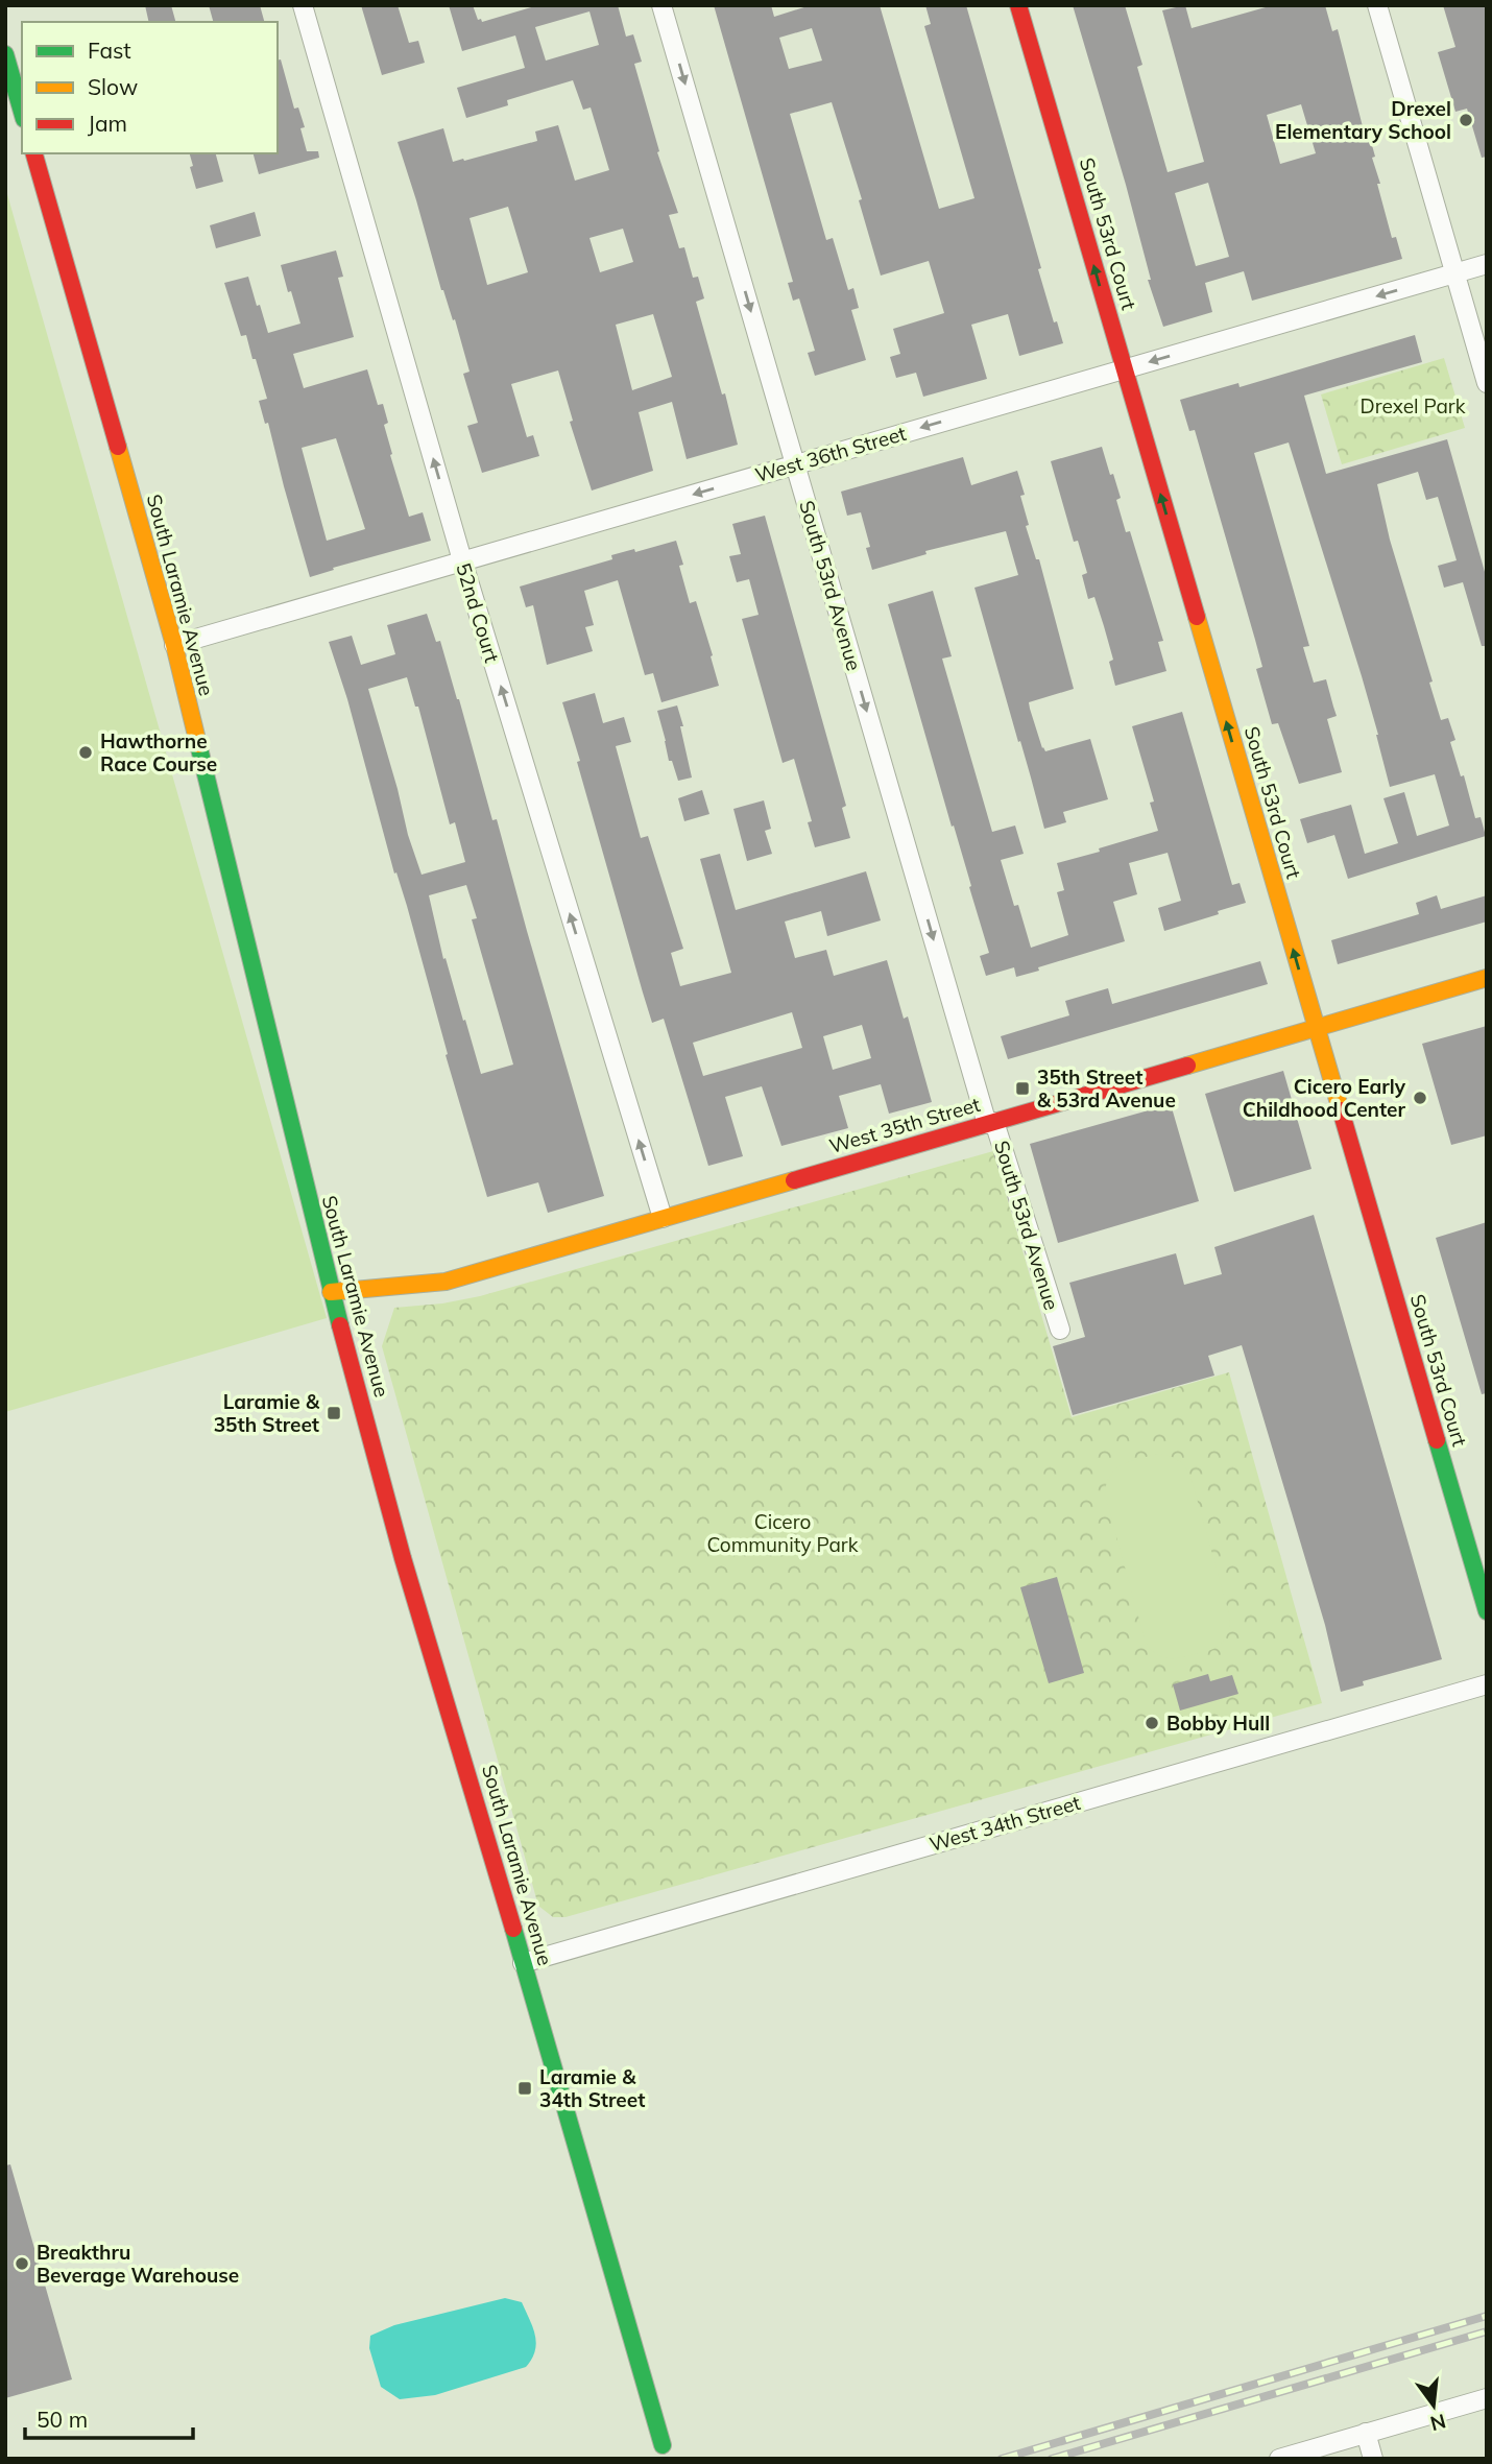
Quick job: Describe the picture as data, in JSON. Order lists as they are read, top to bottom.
{
  "streets": {
    "street": [
      "South 53rd Court",
      "West 36th Street",
      "South 53rd Avenue",
      "South Laramie Avenue",
      "52nd Court",
      "West 35th Street",
      "West 34th Street"
    ]
  },
  "crossings": [
    ["South 53rd Court", "West 36th Street"],
    ["South 53rd Court", "West 35th Street"],
    ["West 36th Street", "South 53rd Avenue"],
    ["West 36th Street", "South Laramie Avenue"],
    ["West 36th Street", "52nd Court"],
    ["South 53rd Avenue", "West 35th Street"],
    ["South Laramie Avenue", "West 35th Street"],
    ["South Laramie Avenue", "West 34th Street"],
    ["52nd Court", "West 35th Street"]
  ],
  "one_way": [
    "South 53rd Court",
    "West 36th Street",
    "South 53rd Avenue",
    "52nd Court"
  ],
  "parks": ["Drexel Park", "Cicero Community Park"],
  "places": {
    "other": [
      "Drexel Elementary School",
      "Hawthorne Race Course",
      "Cicero Early Childhood Center",
      "Bobby Hull",
      "Breakthru Beverage Warehouse"
    ],
    "transit": ["35th Street & 53rd Avenue", "Laramie & 35th Street", "Laramie & 34th Street"]
  },
  "legend": ["Fast", "Slow", "Jam"],
  "scale_bar": "50 m",
  "north": "bottom"
}
